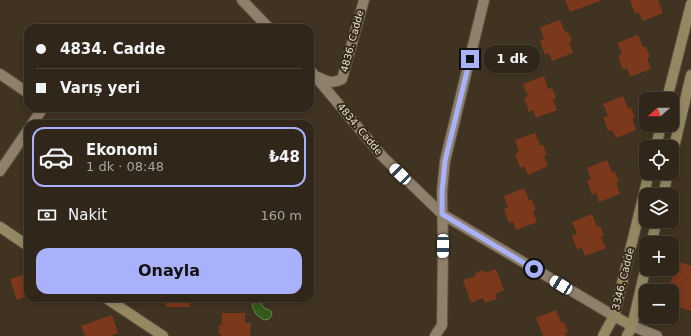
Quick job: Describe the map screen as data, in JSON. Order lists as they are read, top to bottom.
{
  "streets": {
    "street": ["4836. Cadde", "4834. Cadde", "3346. Cadde"]
  },
  "crossings": [
    ["4834. Cadde", "3346. Cadde"]
  ],
  "north": "left",
  "page": {
    "banner": ["4834. Cadde", "Varış yeri"],
    "bubble": "1 dk",
    "map_buttons": ["+", "−"],
    "list": [
      {
        "name": "Ekonomi",
        "note": "1 dk · 08:48",
        "value": "₺48"
      }
    ],
    "pay": ["Nakit", "160 m"],
    "buttons": "Onayla"
  }
}
